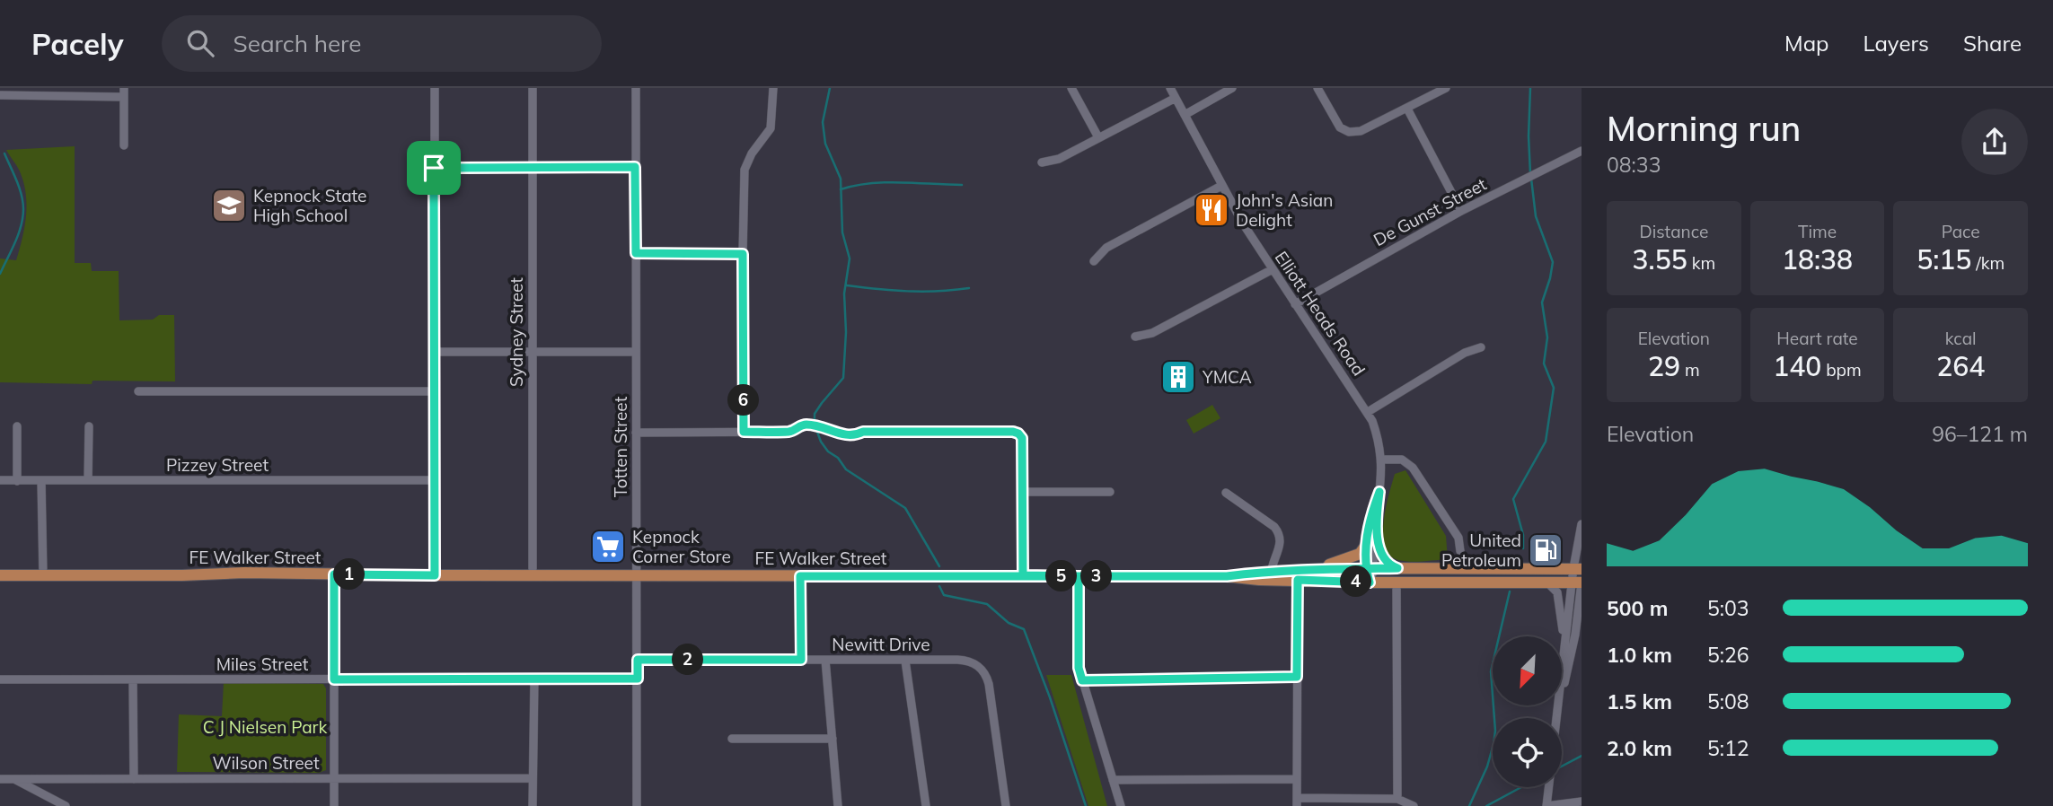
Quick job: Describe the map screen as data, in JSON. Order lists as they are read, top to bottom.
{
  "streets": {
    "main road": ["FE Walker Street"],
    "street": [
      "De Gunst Street",
      "Elliott Heads Road",
      "Sydney Street",
      "Totten Street",
      "Pizzey Street",
      "Newitt Drive",
      "Miles Street",
      "Wilson Street"
    ]
  },
  "crossings": [
    ["De Gunst Street", "Elliott Heads Road"],
    ["Elliott Heads Road", "FE Walker Street"],
    ["Sydney Street", "FE Walker Street"],
    ["Totten Street", "FE Walker Street"],
    ["Totten Street", "Newitt Drive"],
    ["Totten Street", "Miles Street"]
  ],
  "parks": ["C J Nielsen Park"],
  "places": {
    "school or university": ["Kepnock State High School"],
    "restaurant": ["John's Asian Delight"],
    "building": ["YMCA"],
    "supermarket": ["Kepnock Corner Store"],
    "fuel station": ["United Petroleum"]
  },
  "north": "bottom left",
  "page": {
    "header": "Pacely",
    "search": "Search here",
    "nav": ["Map", "Layers", "Share"],
    "heading": ["Morning run", "08:33"],
    "stats": [
      ["Distance", "3.55 km"],
      ["Time", "18:38"],
      ["Pace", "5:15 /km"],
      ["Elevation", "29 m"],
      ["Heart rate", "140 bpm"],
      ["kcal", "264"]
    ],
    "pins": [
      "6",
      "1",
      "3",
      "5",
      "4",
      "2"
    ],
    "chart": ["Elevation", "96–121 m"],
    "list": [
      {
        "name": "500 m",
        "note": "5:03"
      },
      {
        "name": "1.0 km",
        "note": "5:26"
      },
      {
        "name": "1.5 km",
        "note": "5:08"
      },
      {
        "name": "2.0 km",
        "note": "5:12"
      }
    ]
  }
}
